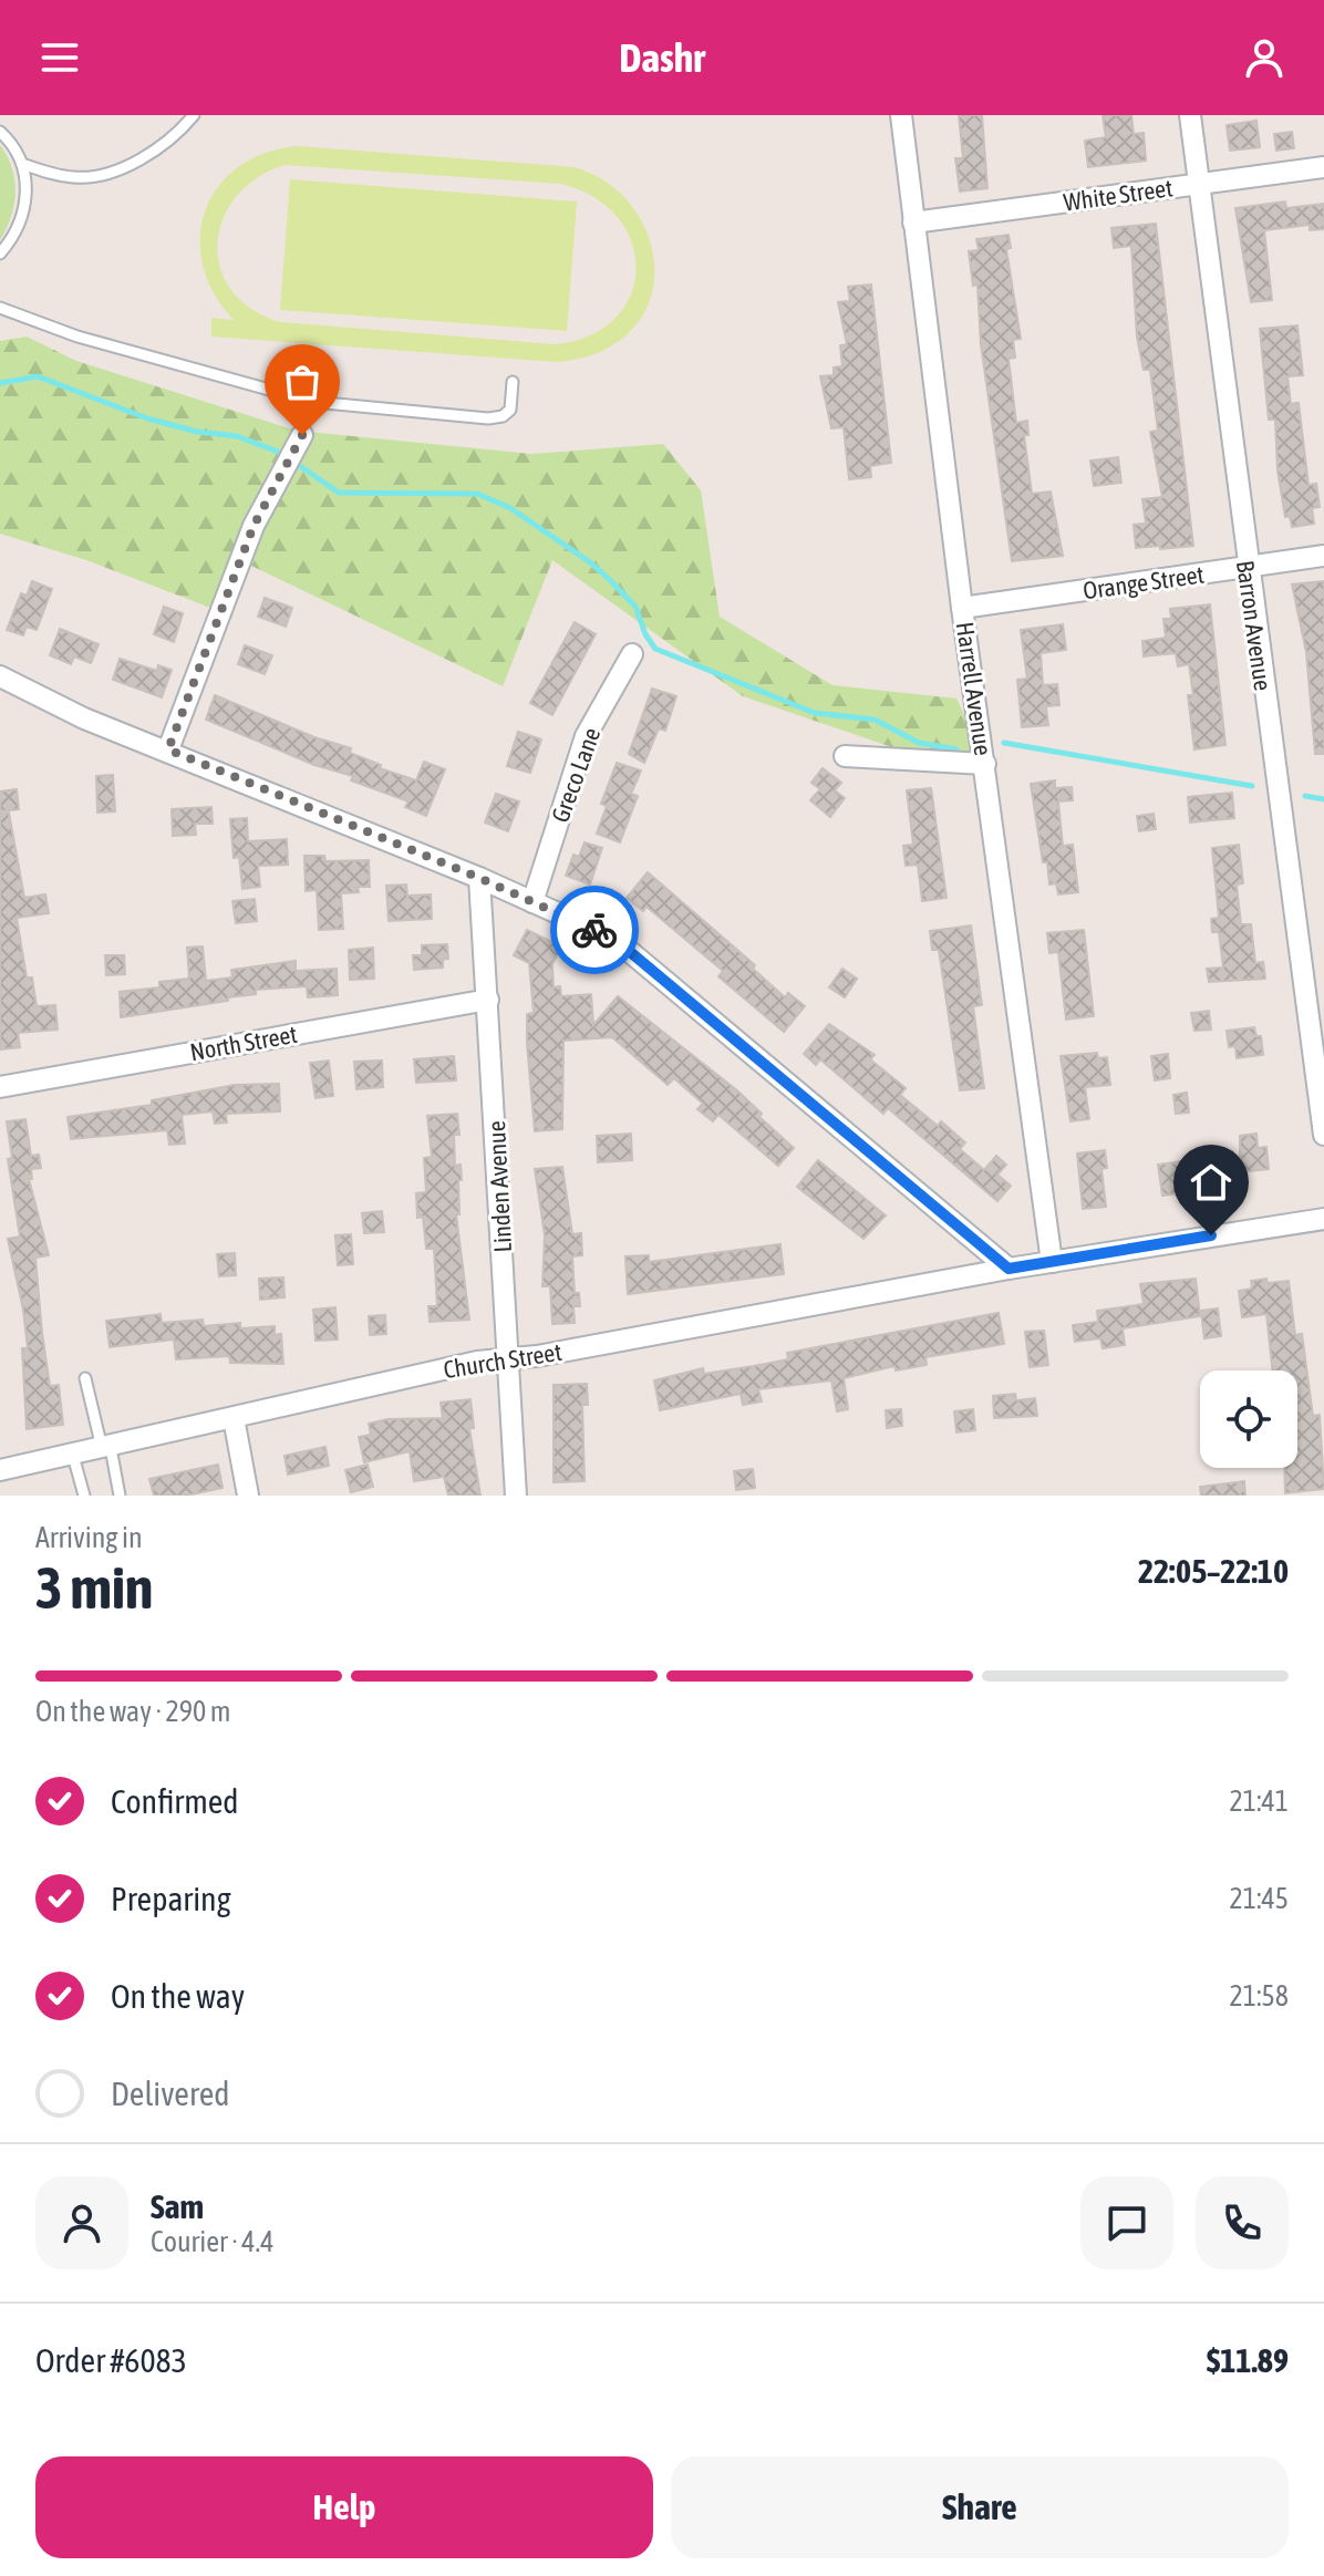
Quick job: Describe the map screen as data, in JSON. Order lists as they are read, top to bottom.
{
  "streets": {
    "street": [
      "White Street",
      "Orange Street",
      "Barron Avenue",
      "Harrell Avenue",
      "Greco Lane",
      "North Street",
      "Linden Avenue",
      "Church Street"
    ]
  },
  "crossings": [
    ["White Street", "Barron Avenue"],
    ["White Street", "Harrell Avenue"],
    ["Orange Street", "Barron Avenue"],
    ["Orange Street", "Harrell Avenue"],
    ["Harrell Avenue", "Church Street"],
    ["North Street", "Linden Avenue"],
    ["Linden Avenue", "Church Street"]
  ],
  "page": {
    "header": "Dashr",
    "heading": ["3 min", "Arriving in", "22:05–22:10"],
    "panel": [
      "Sam",
      "Courier · 4.4",
      "Order #6083",
      "$11.89"
    ],
    "bar": "On the way · 290 m",
    "list": [
      ["Confirmed", "21:41"],
      ["Preparing", "21:45"],
      ["On the way", "21:58"],
      "Delivered"
    ],
    "buttons": ["Help", "Share"]
  }
}
